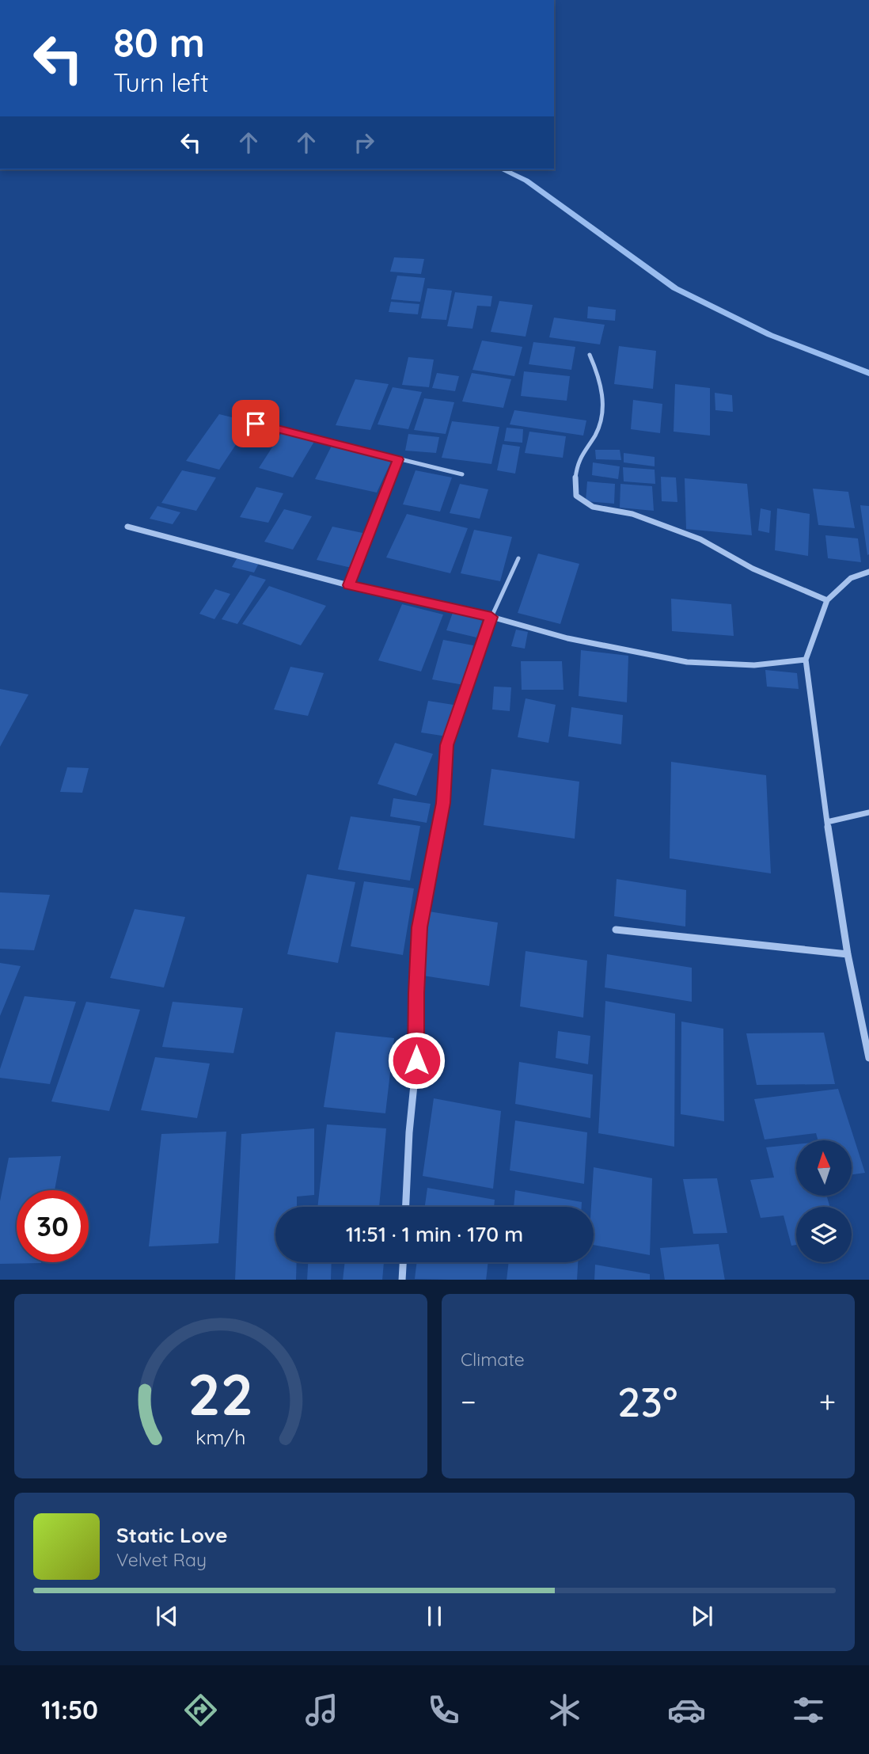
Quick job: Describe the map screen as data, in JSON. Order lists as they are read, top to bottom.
{
  "north": "top",
  "page": {
    "turn": ["80 m", "Turn left"],
    "limit": "30",
    "trip": "11:51 · 1 min · 170 m",
    "tile": "Climate",
    "heat": ["−", "23°", "+"],
    "song": ["Static Love", "Velvet Ray"],
    "tabs": "11:50",
    "gauge": ["22", "km/h"]
  }
}
